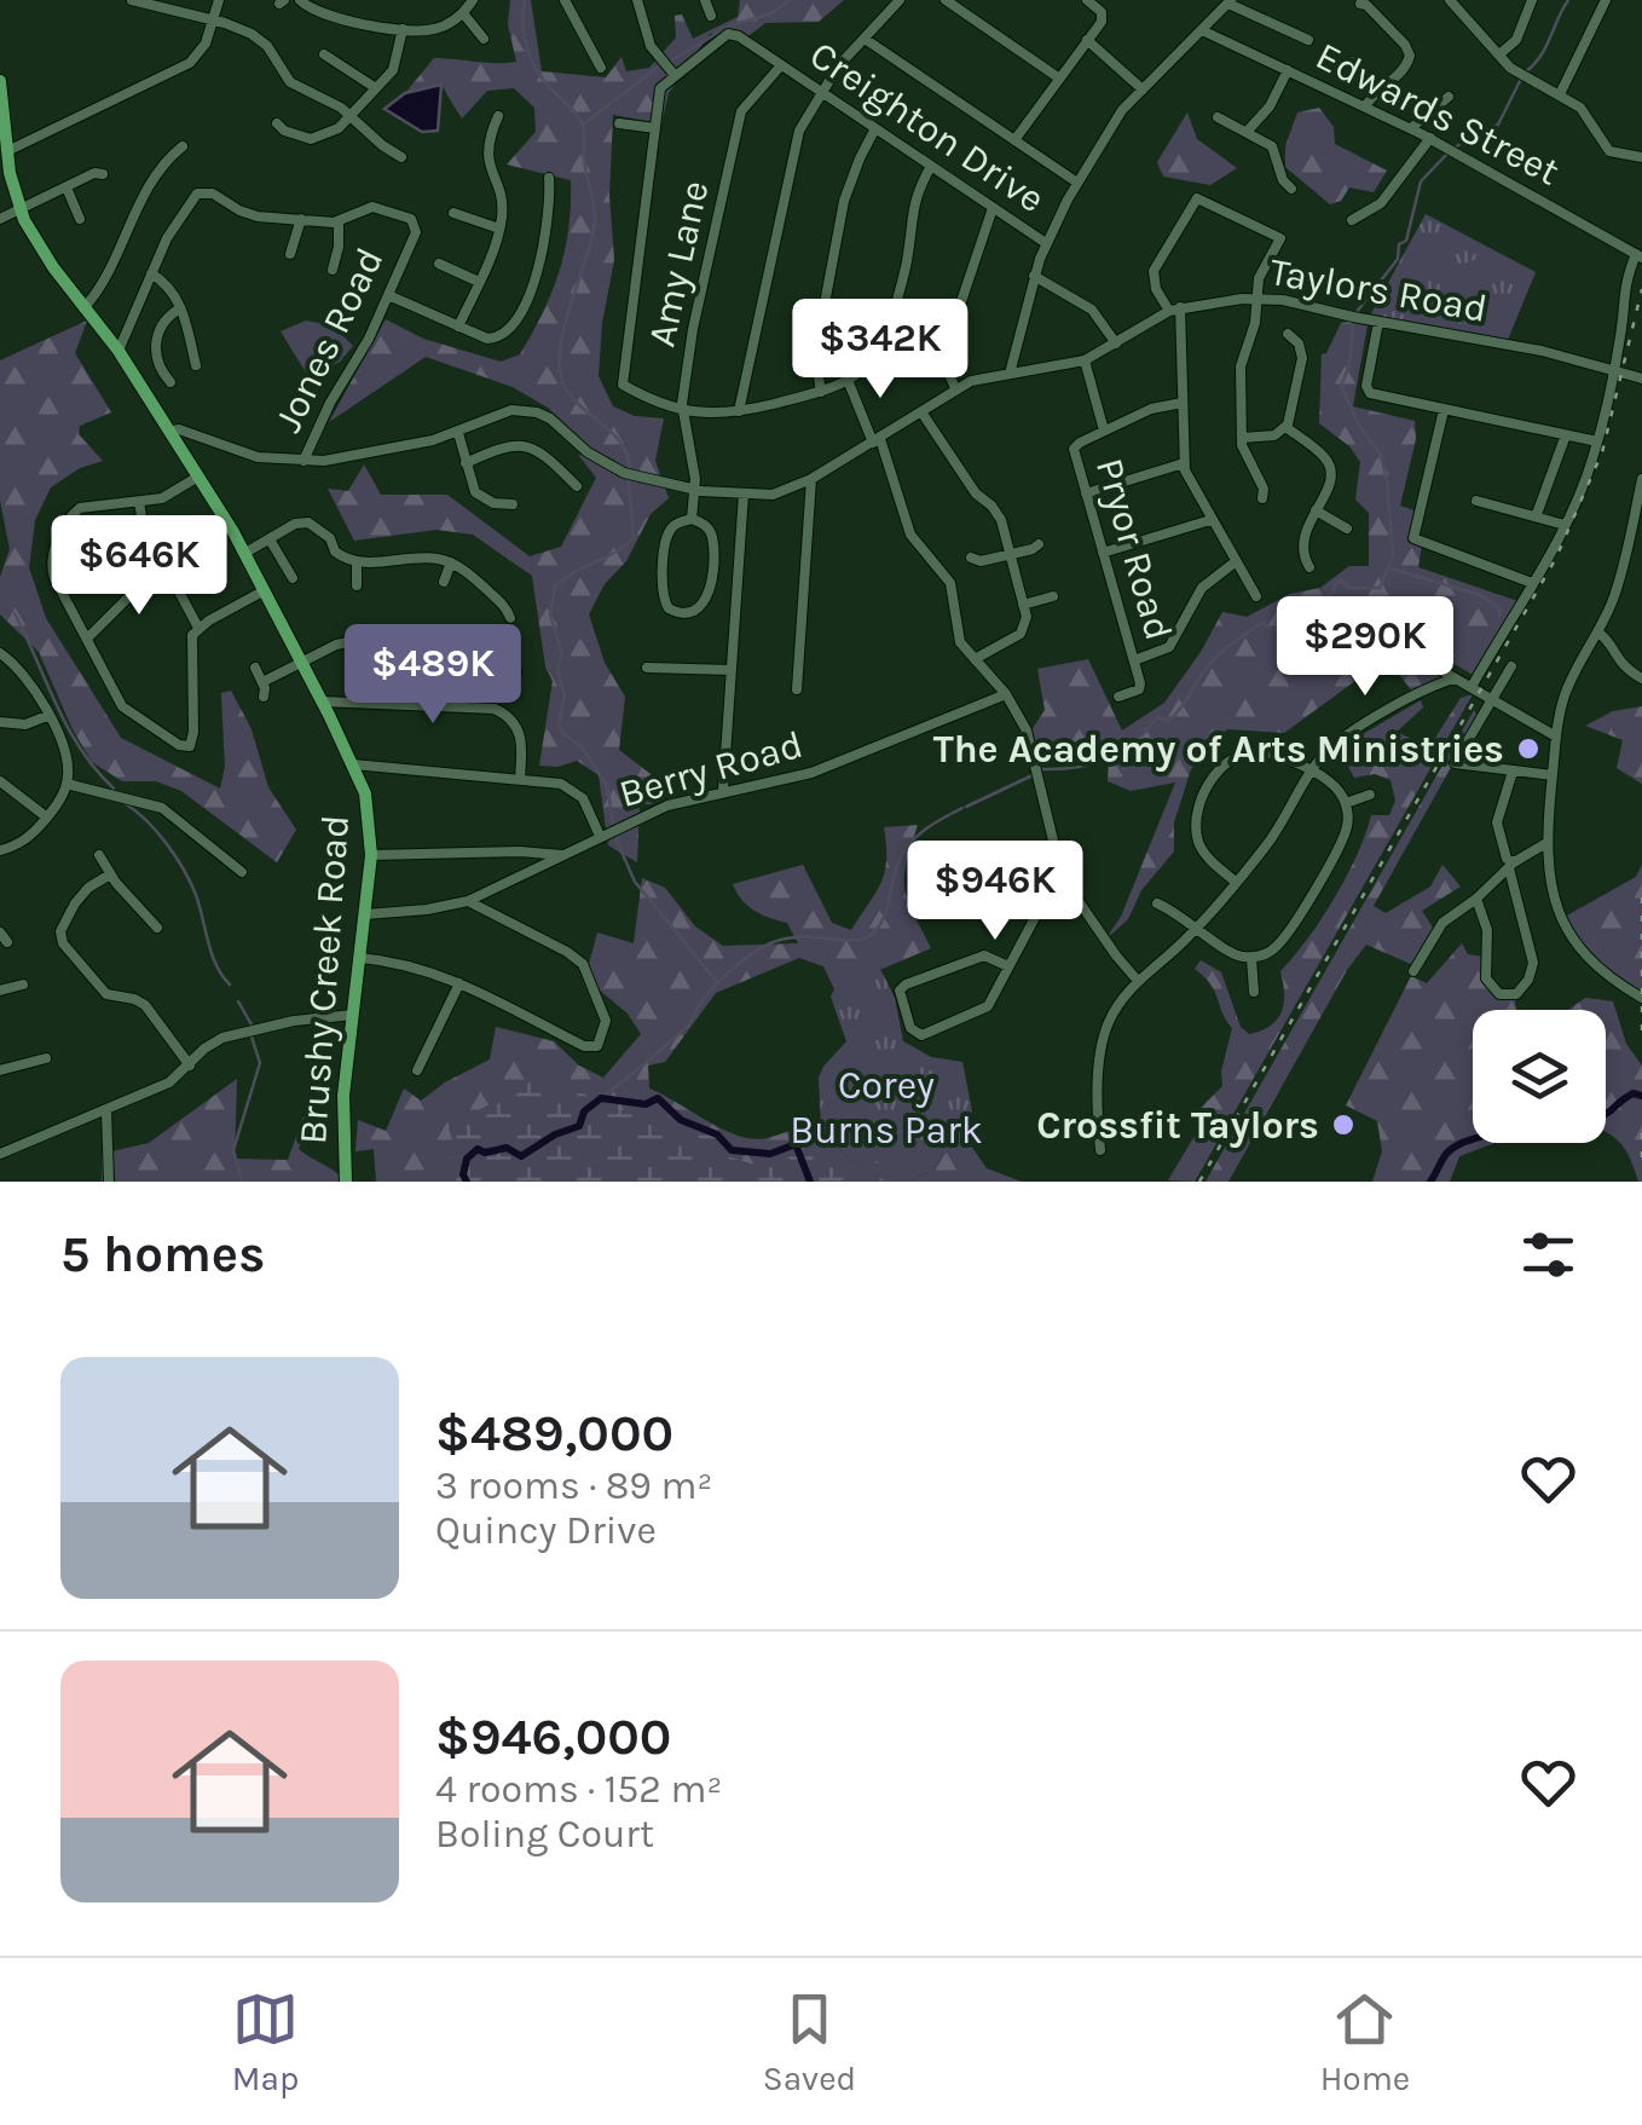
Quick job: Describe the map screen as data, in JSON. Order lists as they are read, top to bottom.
{
  "streets": {
    "main road": ["Brushy Creek Road"],
    "street": [
      "Edwards Street",
      "Creighton Drive",
      "Amy Lane",
      "Taylors Road",
      "Jones Road",
      "Pryor Road",
      "Berry Road"
    ]
  },
  "crossings": [
    ["Creighton Drive", "Amy Lane"],
    ["Amy Lane", "Taylors Road"],
    ["Taylors Road", "Jones Road"],
    ["Taylors Road", "Brushy Creek Road"],
    ["Jones Road", "Brushy Creek Road"],
    ["Berry Road", "Brushy Creek Road"]
  ],
  "parks": ["Corey Burns Park"],
  "places": ["The Academy of Arts Ministries", "Crossfit Taylors"],
  "page": {
    "price": [
      "$342K",
      "$646K",
      "$290K",
      "$489K",
      "$946K"
    ],
    "heading": "5 homes",
    "list": [
      {
        "name": "$489,000",
        "note": "3 rooms · 89 m² · Quincy Drive"
      },
      {
        "name": "$946,000",
        "note": "4 rooms · 152 m² · Boling Court"
      }
    ],
    "tabs": ["Map", "Saved", "Home"]
  }
}
